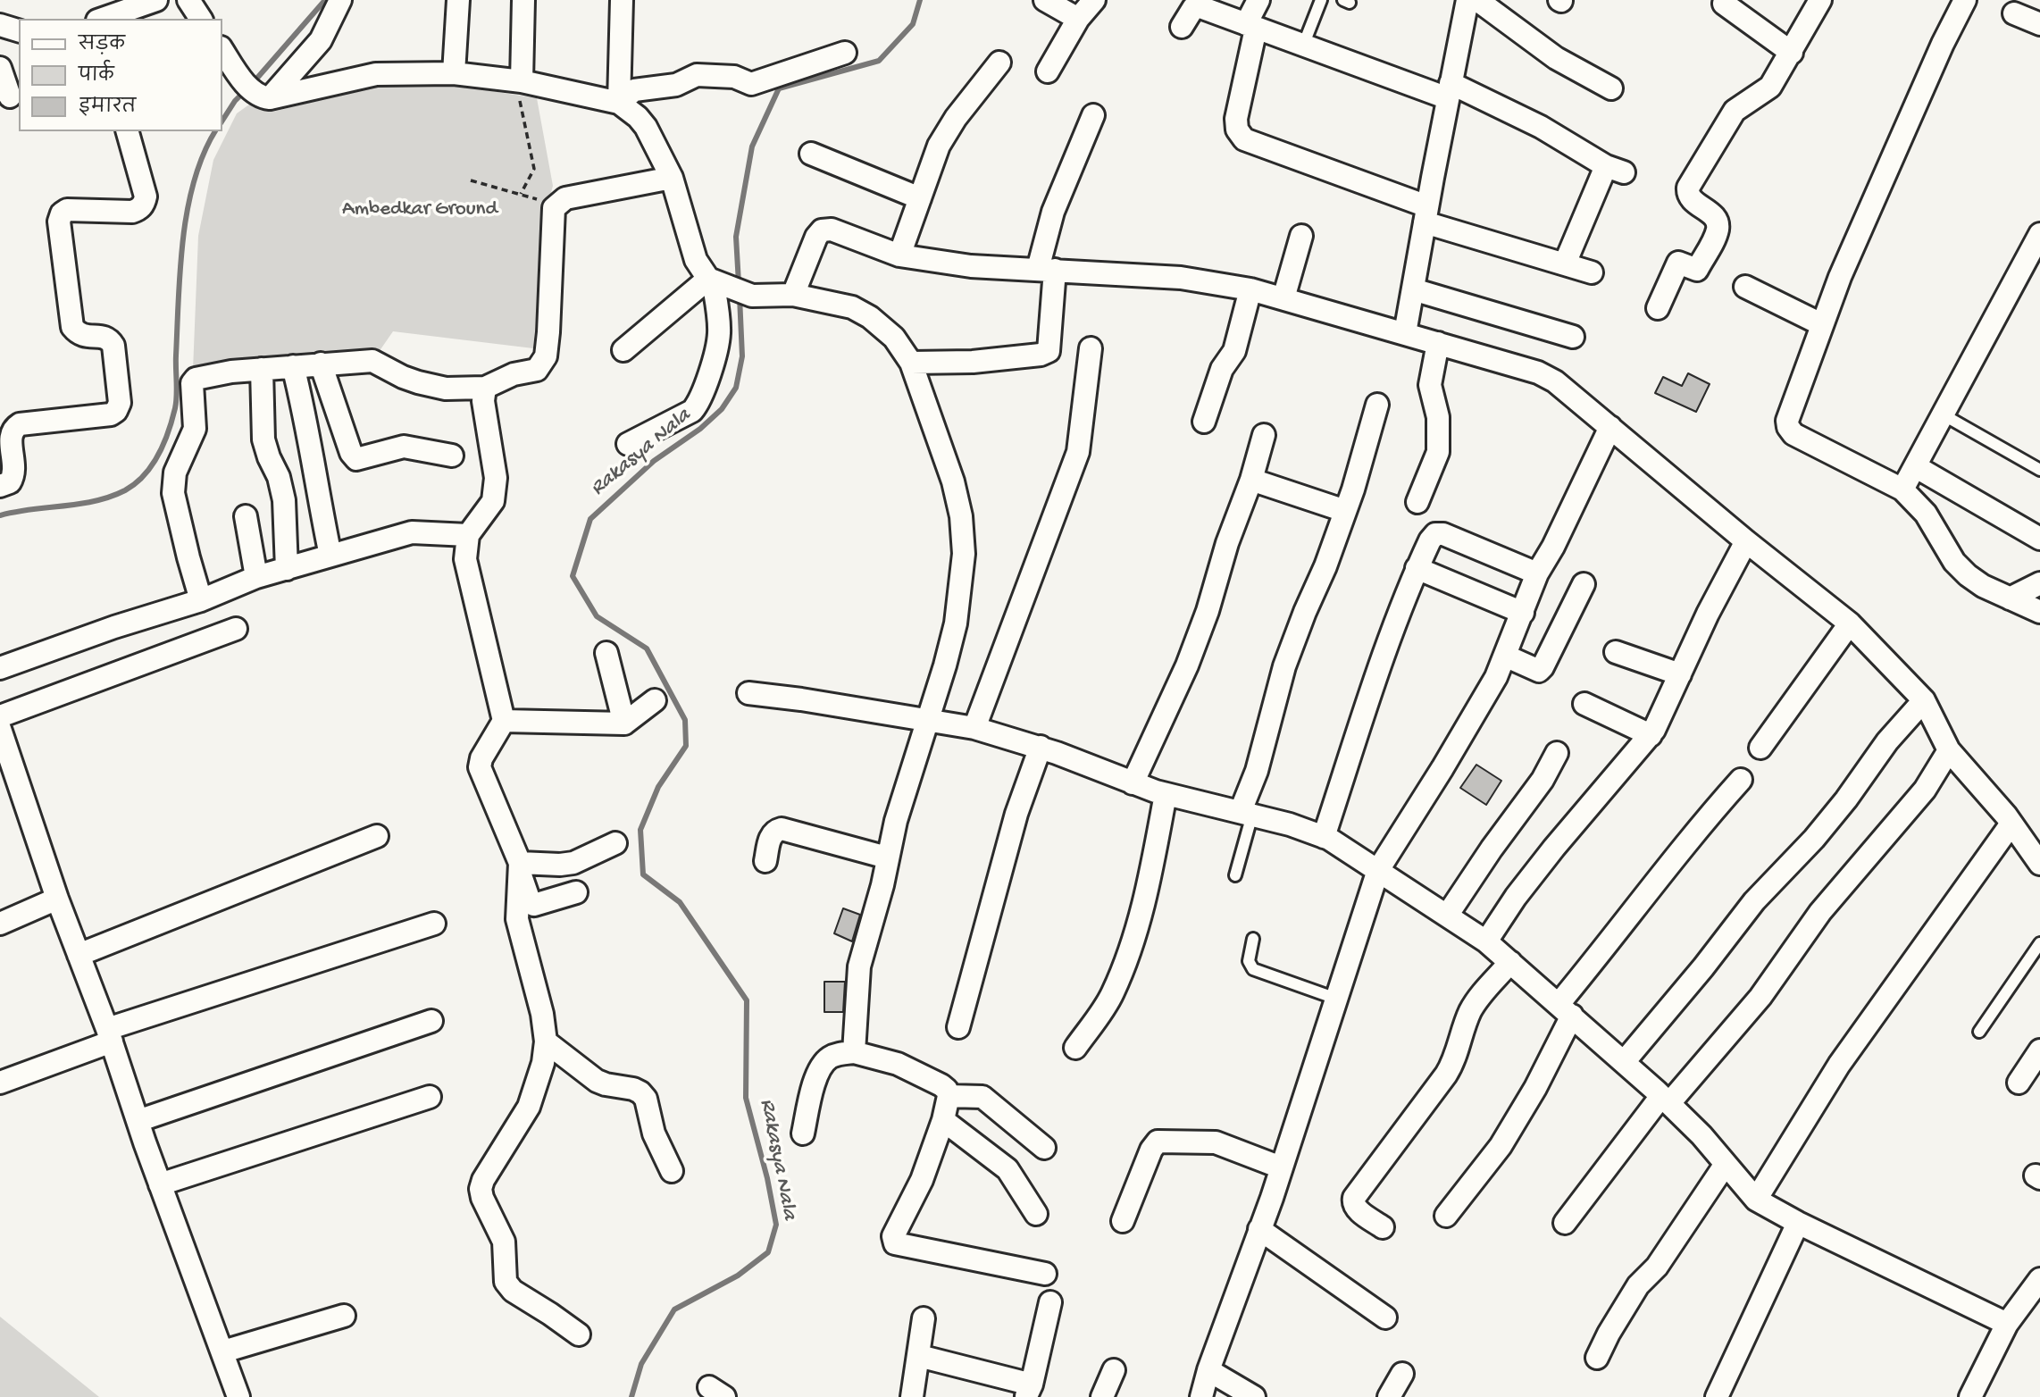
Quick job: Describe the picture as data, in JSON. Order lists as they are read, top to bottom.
{
  "water": ["Rakasya Nala"],
  "parks": ["Ambedkar Ground"],
  "legend": ["सड़क", "पार्क", "इमारत"]
}
